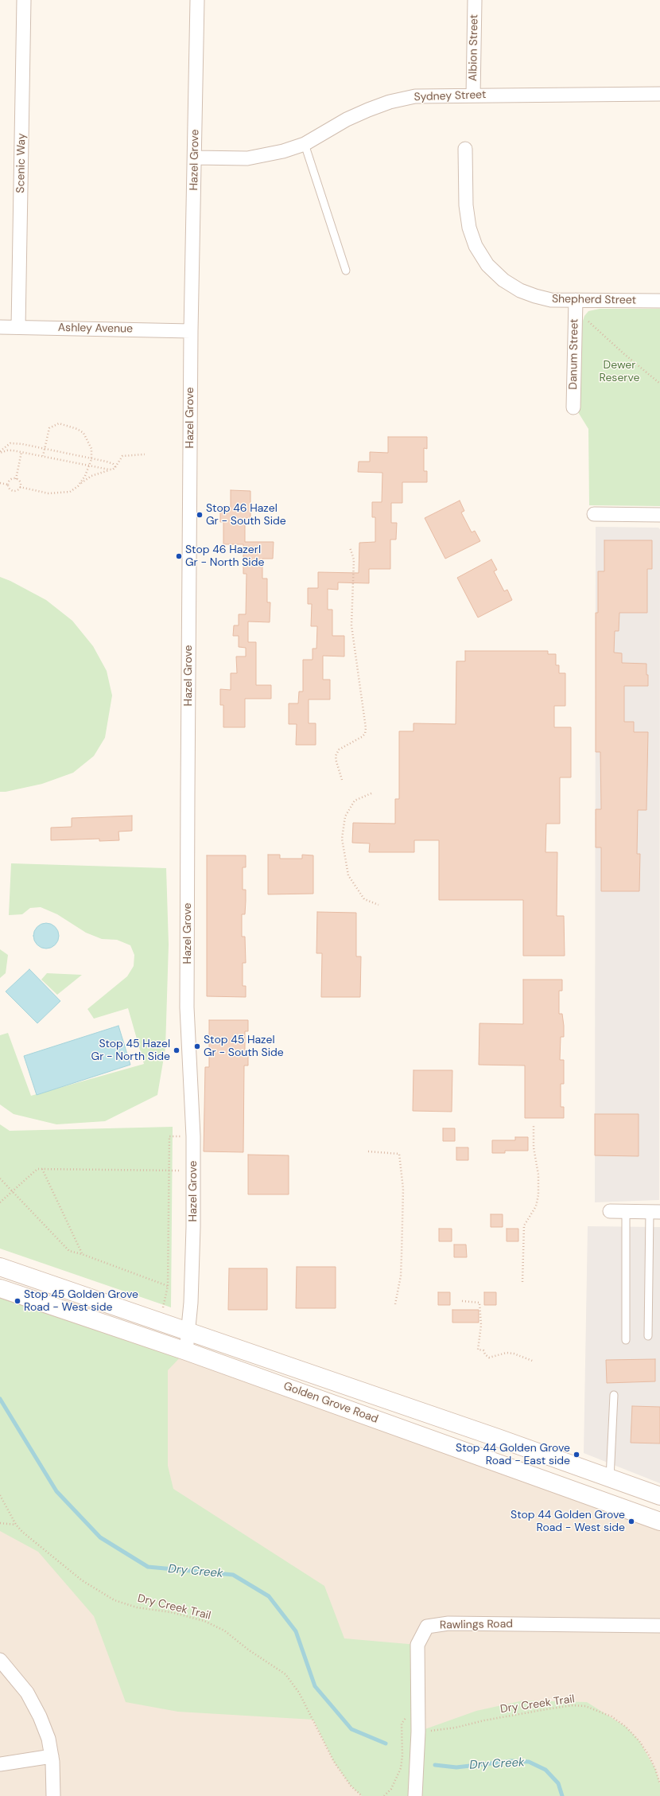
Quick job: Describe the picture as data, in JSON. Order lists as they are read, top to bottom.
{
  "streets": {
    "main road": ["Golden Grove Road"],
    "street": [
      "Albion Street",
      "Sydney Street",
      "Hazel Grove",
      "Scenic Way",
      "Shepherd Street",
      "Ashley Avenue",
      "Danum Street",
      "Rawlings Road"
    ],
    "path": ["Dry Creek Trail"]
  },
  "crossings": [
    ["Albion Street", "Sydney Street"],
    ["Sydney Street", "Hazel Grove"],
    ["Hazel Grove", "Ashley Avenue"],
    ["Hazel Grove", "Golden Grove Road"],
    ["Scenic Way", "Ashley Avenue"],
    ["Shepherd Street", "Danum Street"],
    ["Dry Creek Trail", "Rawlings Road"]
  ],
  "water": ["Dry Creek"],
  "parks": ["Dewer Reserve"],
  "places": [
    "Stop 46 Hazel Gr - South Side",
    "Stop 46 Hazerl Gr - North Side",
    "Stop 45 Hazel Gr - South Side",
    "Stop 45 Hazel Gr - North Side",
    "Stop 45 Golden Grove Road - West side",
    "Stop 44 Golden Grove Road - East side",
    "Stop 44 Golden Grove Road - West side"
  ]
}
